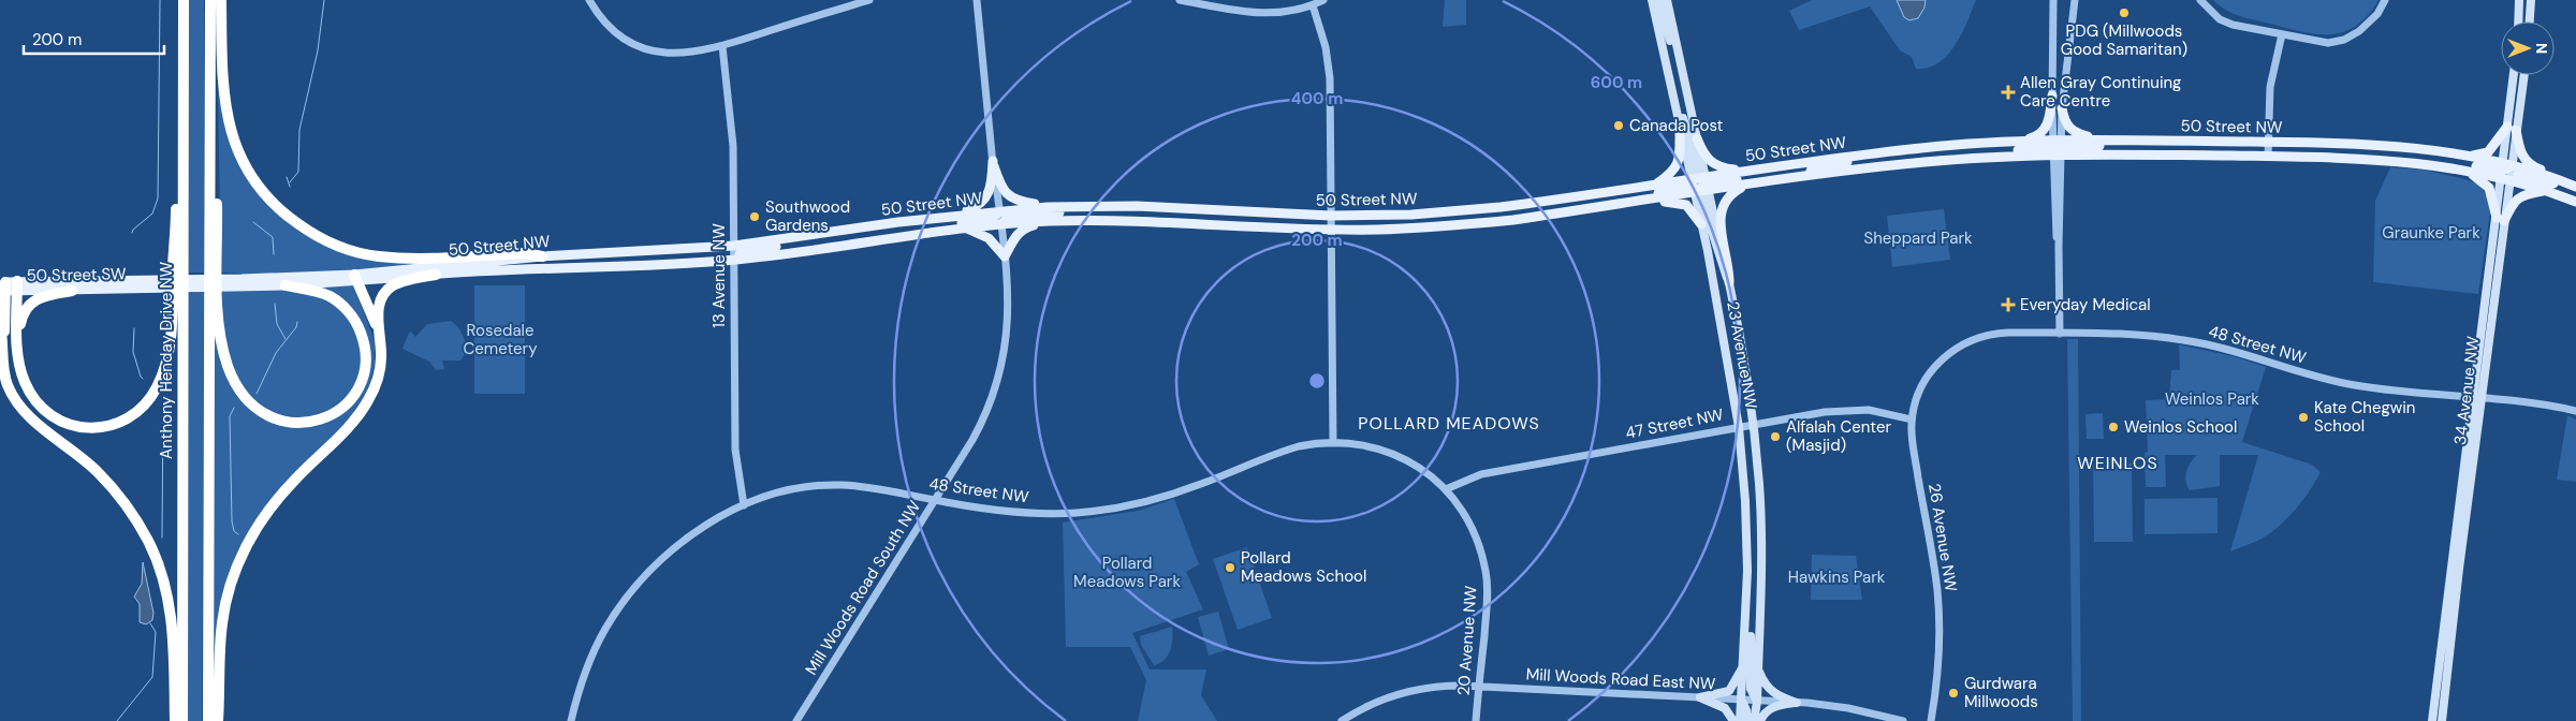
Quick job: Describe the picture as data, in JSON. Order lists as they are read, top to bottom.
{
  "streets": {
    "highway": ["Anthony Henday Drive NW"],
    "main road": [
      "50 Street NW",
      "50 Street SW",
      "23 Avenue NW",
      "34 Avenue NW"
    ],
    "street": [
      "13 Avenue NW",
      "48 Street NW",
      "47 Street NW",
      "26 Avenue NW",
      "Mill Woods Road South NW",
      "20 Avenue NW",
      "Mill Woods Road East NW"
    ]
  },
  "crossings": [
    ["50 Street NW", "50 Street SW"],
    ["50 Street NW", "13 Avenue NW"],
    ["50 Street NW", "23 Avenue NW"],
    ["50 Street NW", "34 Avenue NW"],
    ["50 Street NW", "Mill Woods Road South NW"],
    ["13 Avenue NW", "48 Street NW"],
    ["48 Street NW", "34 Avenue NW"],
    ["48 Street NW", "26 Avenue NW"],
    ["48 Street NW", "Mill Woods Road South NW"],
    ["48 Street NW", "20 Avenue NW"],
    ["23 Avenue NW", "47 Street NW"],
    ["23 Avenue NW", "Mill Woods Road East NW"],
    ["47 Street NW", "26 Avenue NW"],
    ["47 Street NW", "20 Avenue NW"],
    ["20 Avenue NW", "Mill Woods Road East NW"]
  ],
  "districts": ["POLLARD MEADOWS", "WEINLOS"],
  "parks": [
    "Graunke Park",
    "Sheppard Park",
    "Rosedale Cemetery",
    "Weinlos Park",
    "Pollard Meadows Park",
    "Hawkins Park"
  ],
  "places": {
    "other": [
      "PDG (Millwoods Good Samaritan)",
      "Canada Post",
      "Southwood Gardens",
      "Kate Chegwin School",
      "Weinlos School",
      "Alfalah Center (Masjid)",
      "Pollard Meadows School",
      "Gurdwara Millwoods"
    ],
    "health": ["Allen Gray Continuing Care Centre", "Everyday Medical"]
  },
  "scale_bar": "200 m",
  "north": "right",
  "rings": ["600 m", "400 m", "200 m"]
}
